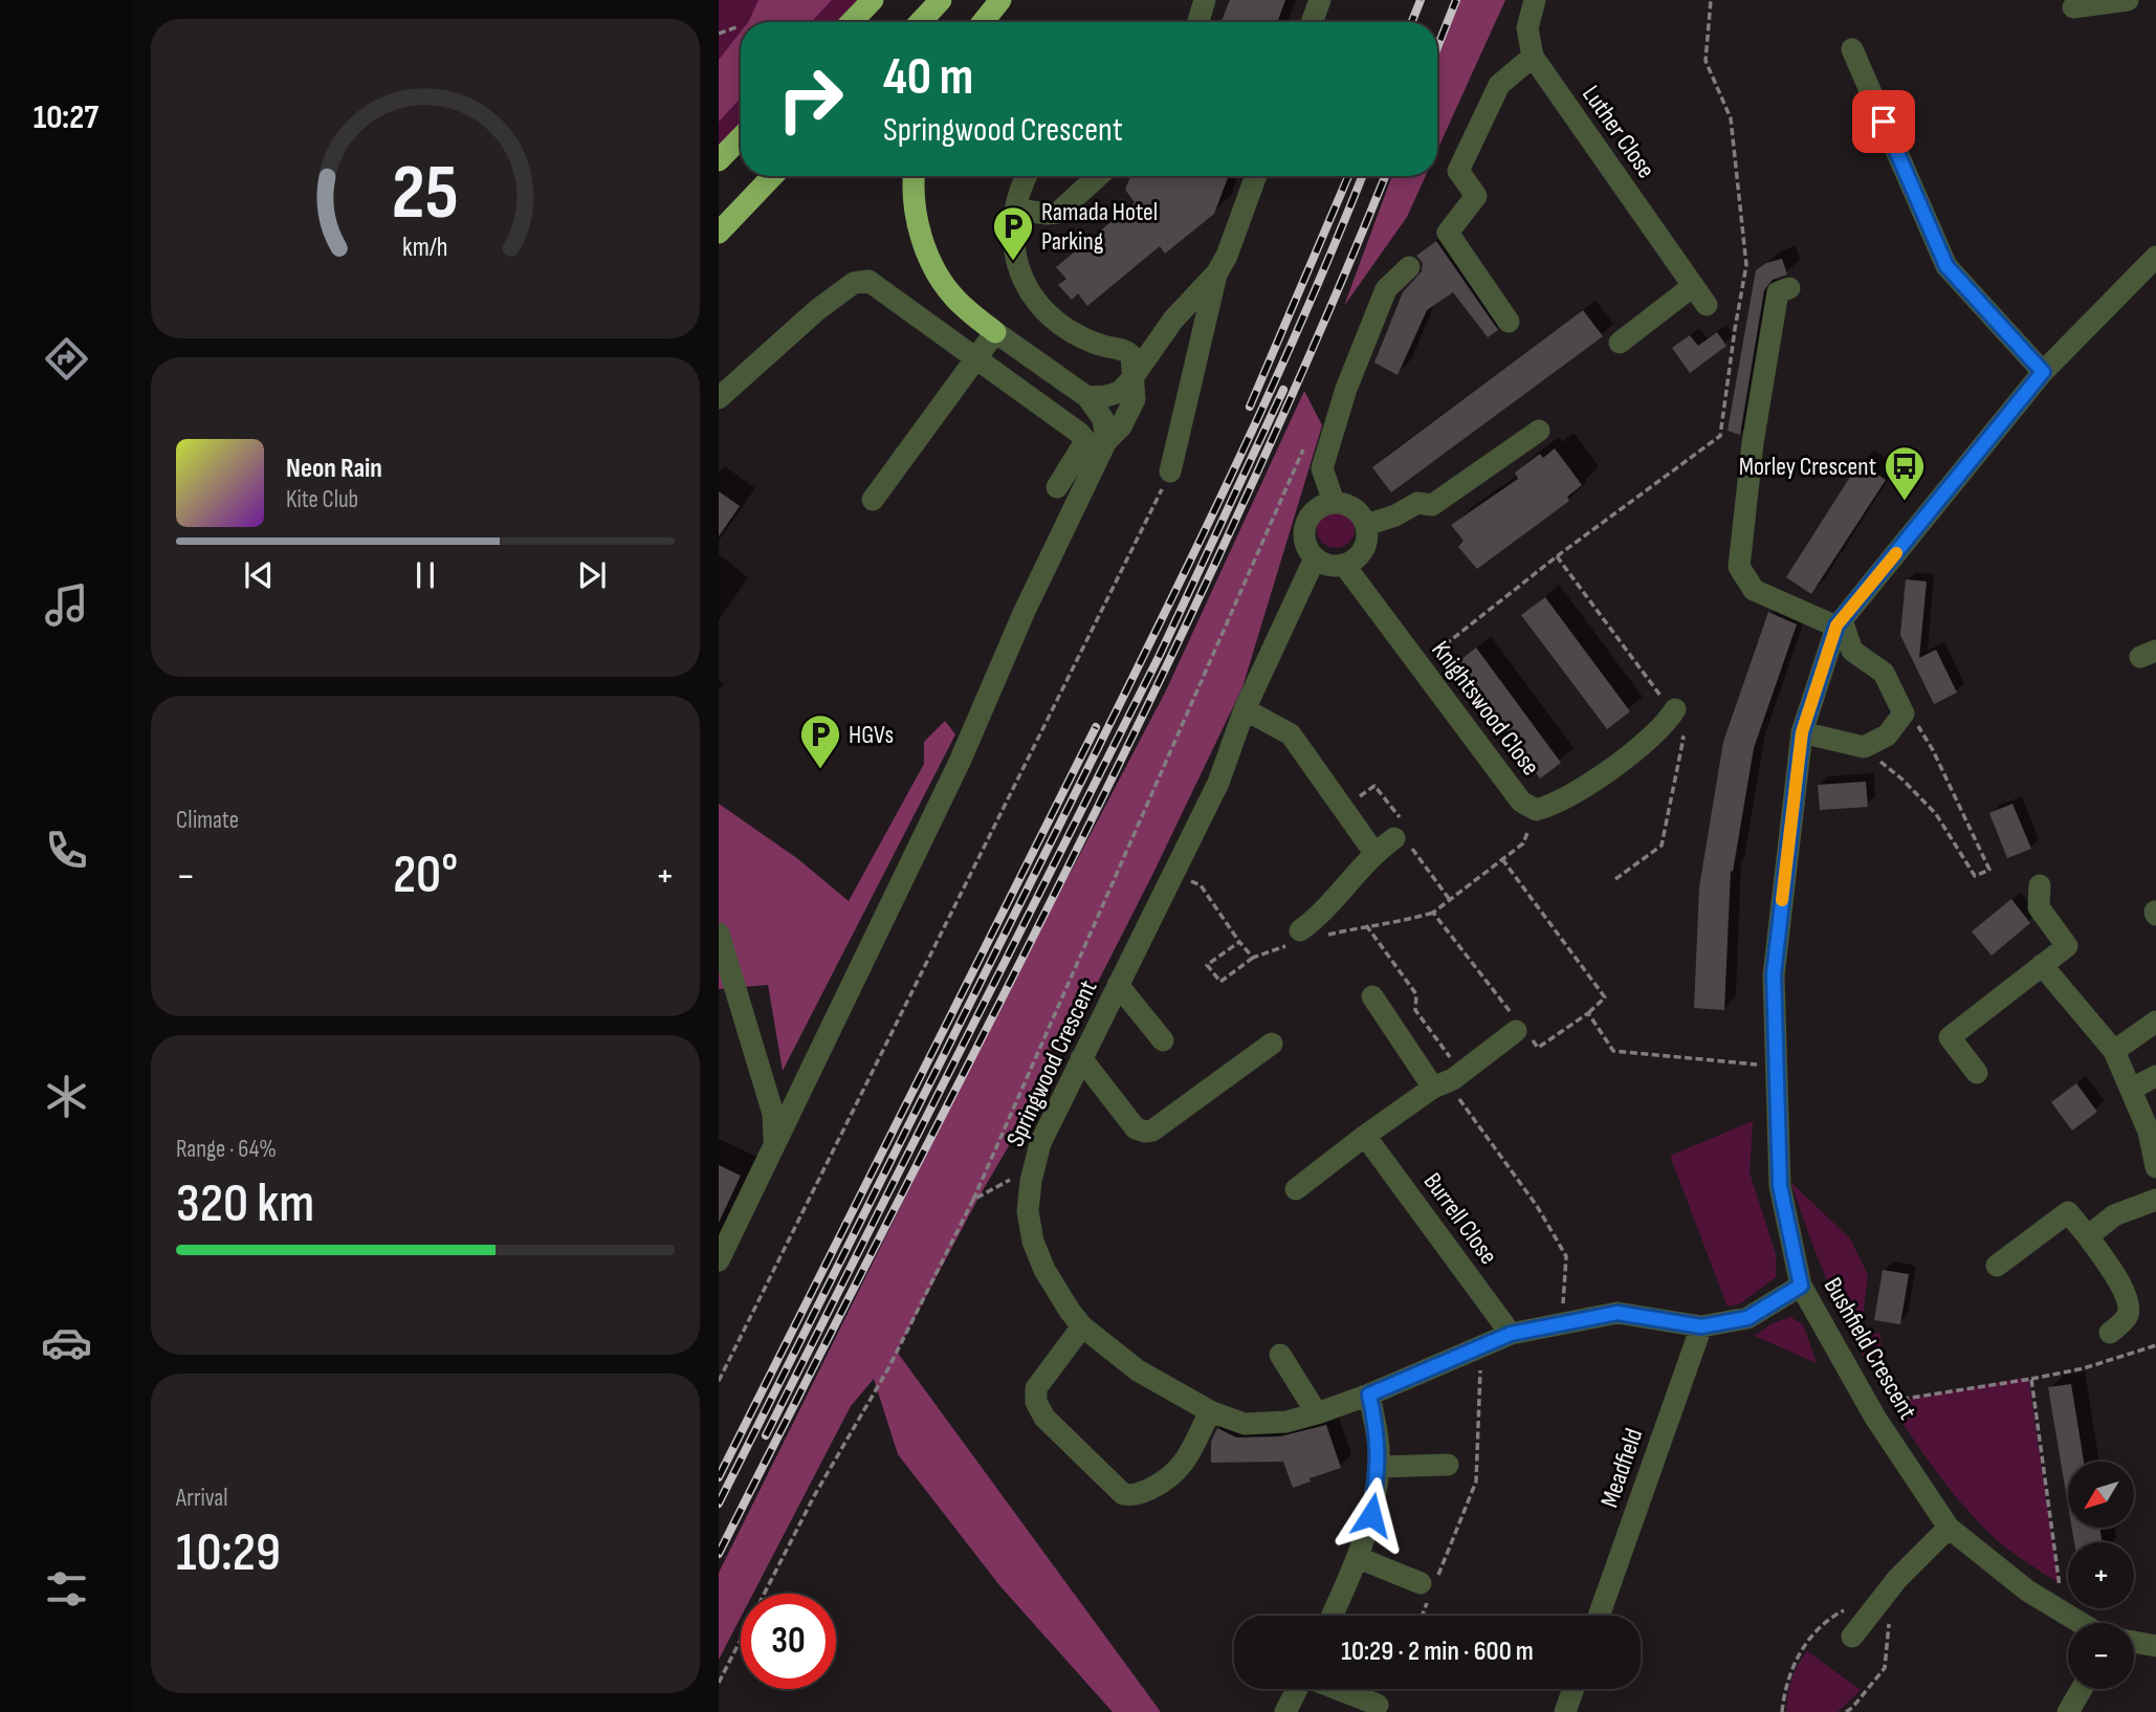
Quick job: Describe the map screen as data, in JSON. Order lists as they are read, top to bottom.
{
  "streets": {
    "street": [
      "Luther Close",
      "Knightswood Close",
      "Springwood Crescent",
      "Burrell Close",
      "Bushfield Crescent",
      "Meadfield"
    ]
  },
  "crossings": [
    ["Knightswood Close", "Springwood Crescent"],
    ["Springwood Crescent", "Burrell Close"],
    ["Springwood Crescent", "Bushfield Crescent"],
    ["Springwood Crescent", "Meadfield"]
  ],
  "places": {
    "parking": ["Ramada Hotel Parking", "HGVs"],
    "bus stop": ["Morley Crescent"]
  },
  "north": "bottom left",
  "page": {
    "tabs": "10:27",
    "turn": ["40 m", "Springwood Crescent"],
    "song": ["Neon Rain", "Kite Club"],
    "tile": [
      "Climate",
      ["Range · 64%", "320 km"],
      ["Arrival", "10:29"]
    ],
    "heat": ["−", "20°", "+"],
    "map_buttons": ["+", "−"],
    "limit": "30",
    "trip": "10:29 · 2 min · 600 m",
    "gauge": ["25", "km/h"]
  }
}
